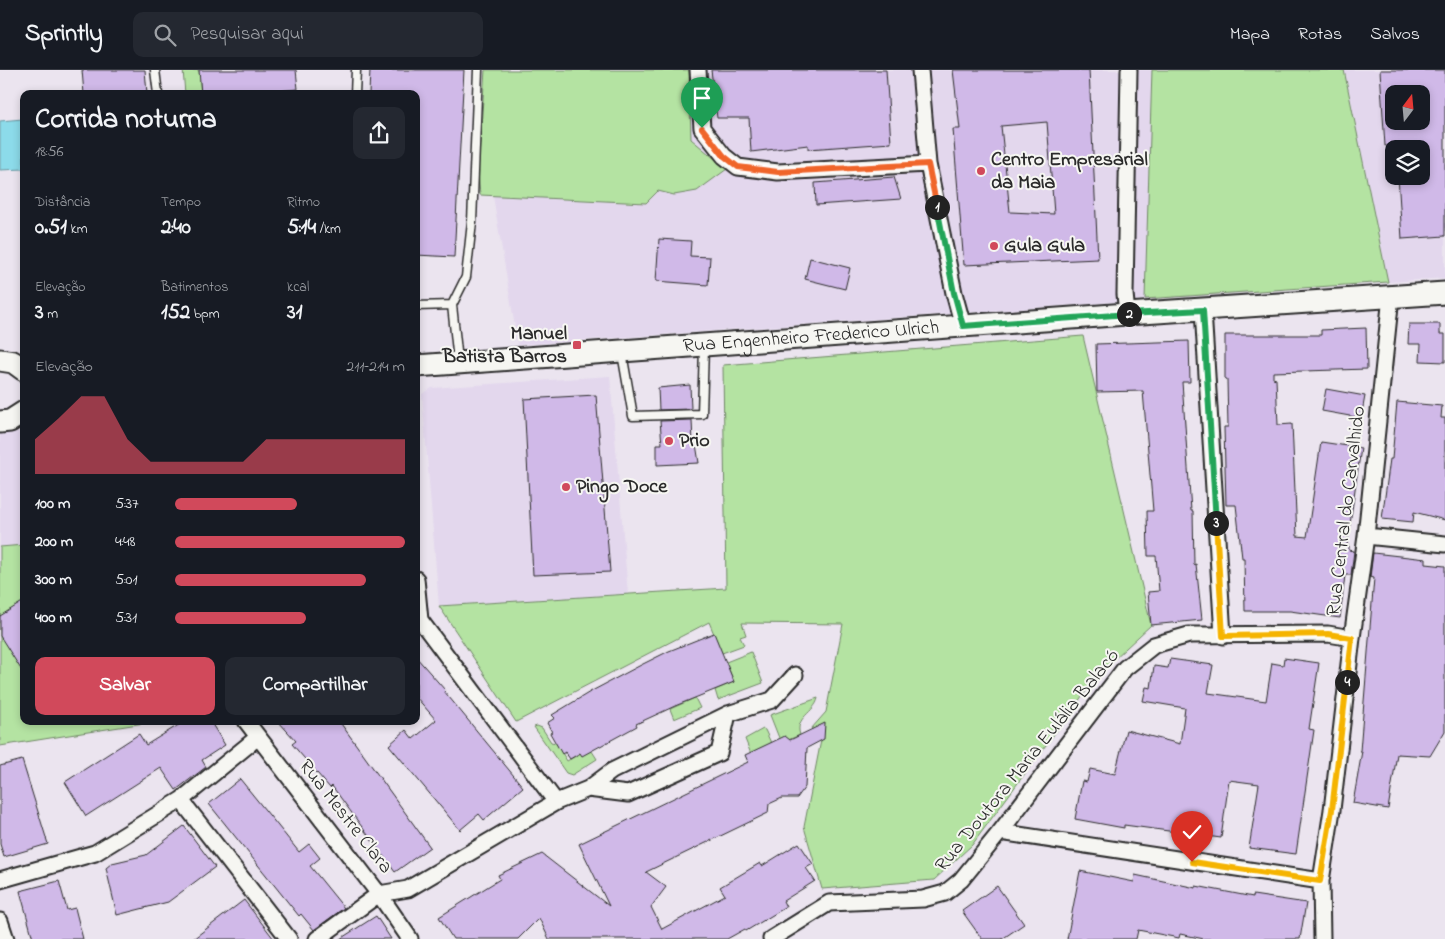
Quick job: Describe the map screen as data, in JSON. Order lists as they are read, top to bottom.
{
  "streets": {
    "main road": ["Rua Engenheiro Frederico Ulrich"],
    "street": ["Rua Central do Carvalhido", "Rua Doutora Maria Eulália Balacó", "Rua Mestre Clara"]
  },
  "crossings": [
    ["Rua Engenheiro Frederico Ulrich", "Rua Central do Carvalhido"],
    ["Rua Central do Carvalhido", "Rua Doutora Maria Eulália Balacó"]
  ],
  "places": {
    "other": [
      "Centro Empresarial da Maia",
      "Gula Gula",
      "Prio",
      "Pingo Doce"
    ],
    "transit": ["Manuel Batista Barros"]
  },
  "north": "top",
  "page": {
    "header": "Sprintly",
    "search": "Pesquisar aqui",
    "nav": ["Mapa", "Rotas", "Salvos"],
    "heading": ["Corrida noturna", "18:56"],
    "stats": [
      ["Distância", "0.51 km"],
      ["Tempo", "2:40"],
      ["Ritmo", "5:14 /km"],
      ["Elevação", "3 m"],
      ["Batimentos", "152 bpm"],
      ["kcal", "31"]
    ],
    "pins": [
      "1",
      "2",
      "3",
      "4"
    ],
    "chart": ["Elevação", "211–214 m"],
    "list": [
      {
        "name": "100 m",
        "note": "5:37"
      },
      {
        "name": "200 m",
        "note": "4:48"
      },
      {
        "name": "300 m",
        "note": "5:01"
      },
      {
        "name": "400 m",
        "note": "5:31"
      }
    ],
    "buttons": ["Salvar", "Compartilhar"]
  }
}
